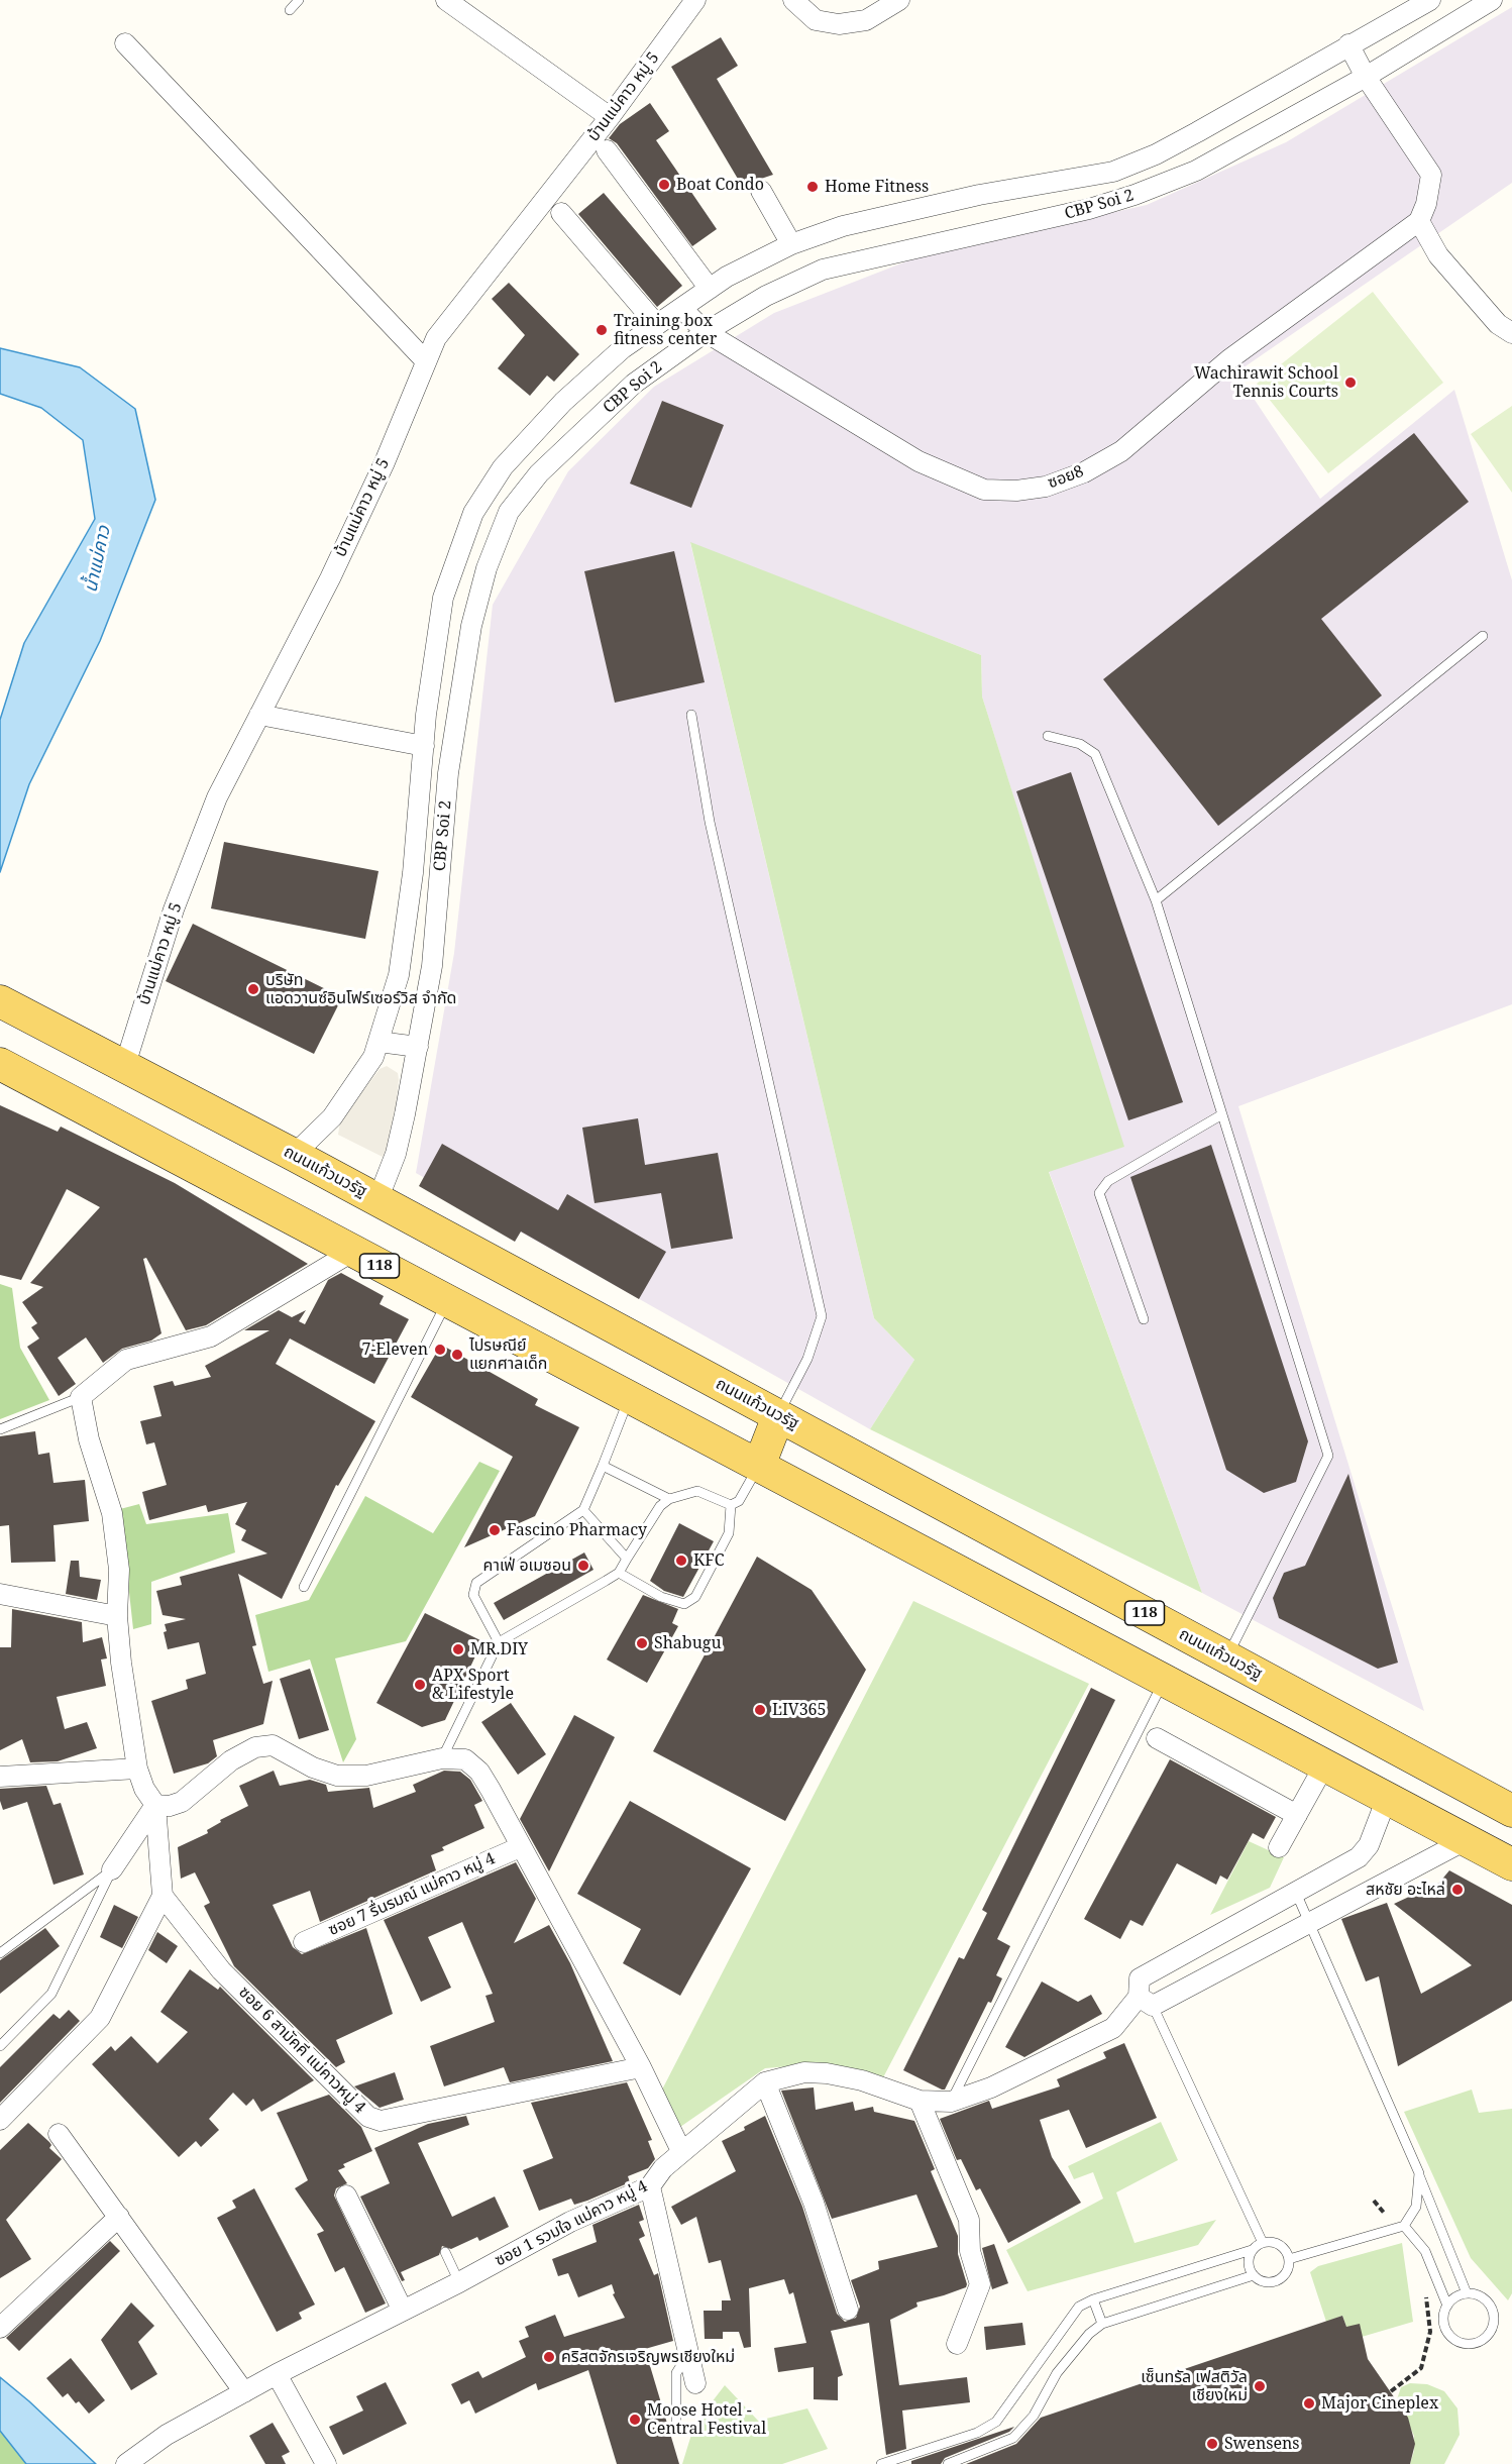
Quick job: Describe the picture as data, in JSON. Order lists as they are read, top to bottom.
{
  "streets": {
    "main road": ["ถนนแก้วนวรัฐ", "118"],
    "street": [
      "บ้านแม่คาว หมู่ 5",
      "CBP Soi 2",
      "ซอย8",
      "ซอย 7 รื่นรมณ์ แม่คาว หมู่ 4",
      "ซอย 6 สามัคคี แม่คาวหมู่ 4",
      "ซอย 1 รวมใจ แม่คาว หมู่ 4"
    ]
  },
  "crossings": [
    ["บ้านแม่คาว หมู่ 5", "ถนนแก้วนวรัฐ"],
    ["CBP Soi 2", "ซอย8"],
    ["CBP Soi 2", "ถนนแก้วนวรัฐ"]
  ],
  "water": ["น้ำแม่คาว"],
  "places": [
    "Boat Condo",
    "Home Fitness",
    "Training box fitness center",
    "Wachirawit School Tennis Courts",
    "บริษัท แอดวานซ์อินโฟร์เซอร์วิส จำกัด",
    "7-Eleven",
    "ไปรษณีย์ แยกศาลเด็ก",
    "Fascino Pharmacy",
    "KFC",
    "คาเฟ่ อเมซอน",
    "Shabugu",
    "MR.DIY",
    "APX Sport & Lifestyle",
    "LIV365",
    "สหชัย อะไหล่",
    "คริสตจักรเจริญพรเชียงใหม่",
    "เซ็นทรัล เฟสติวัล เชียงใหม่",
    "Major Cineplex",
    "Moose Hotel - Central Festival",
    "Swensens"
  ]
}
